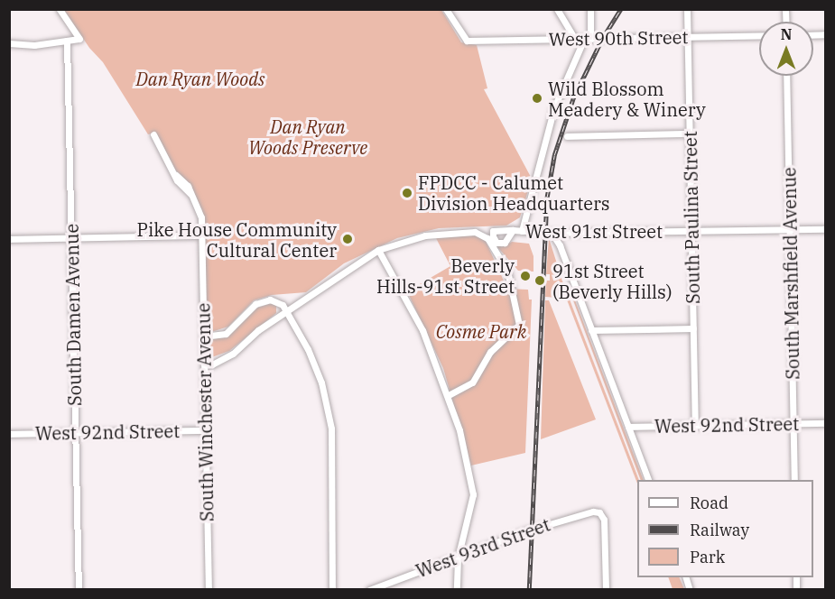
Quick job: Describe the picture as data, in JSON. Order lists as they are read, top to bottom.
{
  "streets": {
    "street": [
      "West 90th Street",
      "South Paulina Street",
      "West 91st Street",
      "South Marshfield Avenue",
      "South Damen Avenue",
      "South Winchester Avenue",
      "West 92nd Street",
      "West 93rd Street"
    ]
  },
  "crossings": [
    ["West 90th Street", "South Paulina Street"],
    ["South Paulina Street", "West 91st Street"],
    ["South Paulina Street", "West 92nd Street"],
    ["West 91st Street", "South Marshfield Avenue"],
    ["South Marshfield Avenue", "West 92nd Street"],
    ["South Damen Avenue", "West 92nd Street"],
    ["South Winchester Avenue", "West 92nd Street"]
  ],
  "parks": ["Dan Ryan Woods", "Dan Ryan Woods Preserve", "Cosme Park"],
  "places": [
    "Wild Blossom Meadery & Winery",
    "FPDCC - Calumet Division Headquarters",
    "Pike House Community Cultural Center",
    "Beverly Hills-91st Street",
    "91st Street (Beverly Hills)"
  ],
  "legend": ["Road", "Railway", "Park"],
  "north": "top"
}
